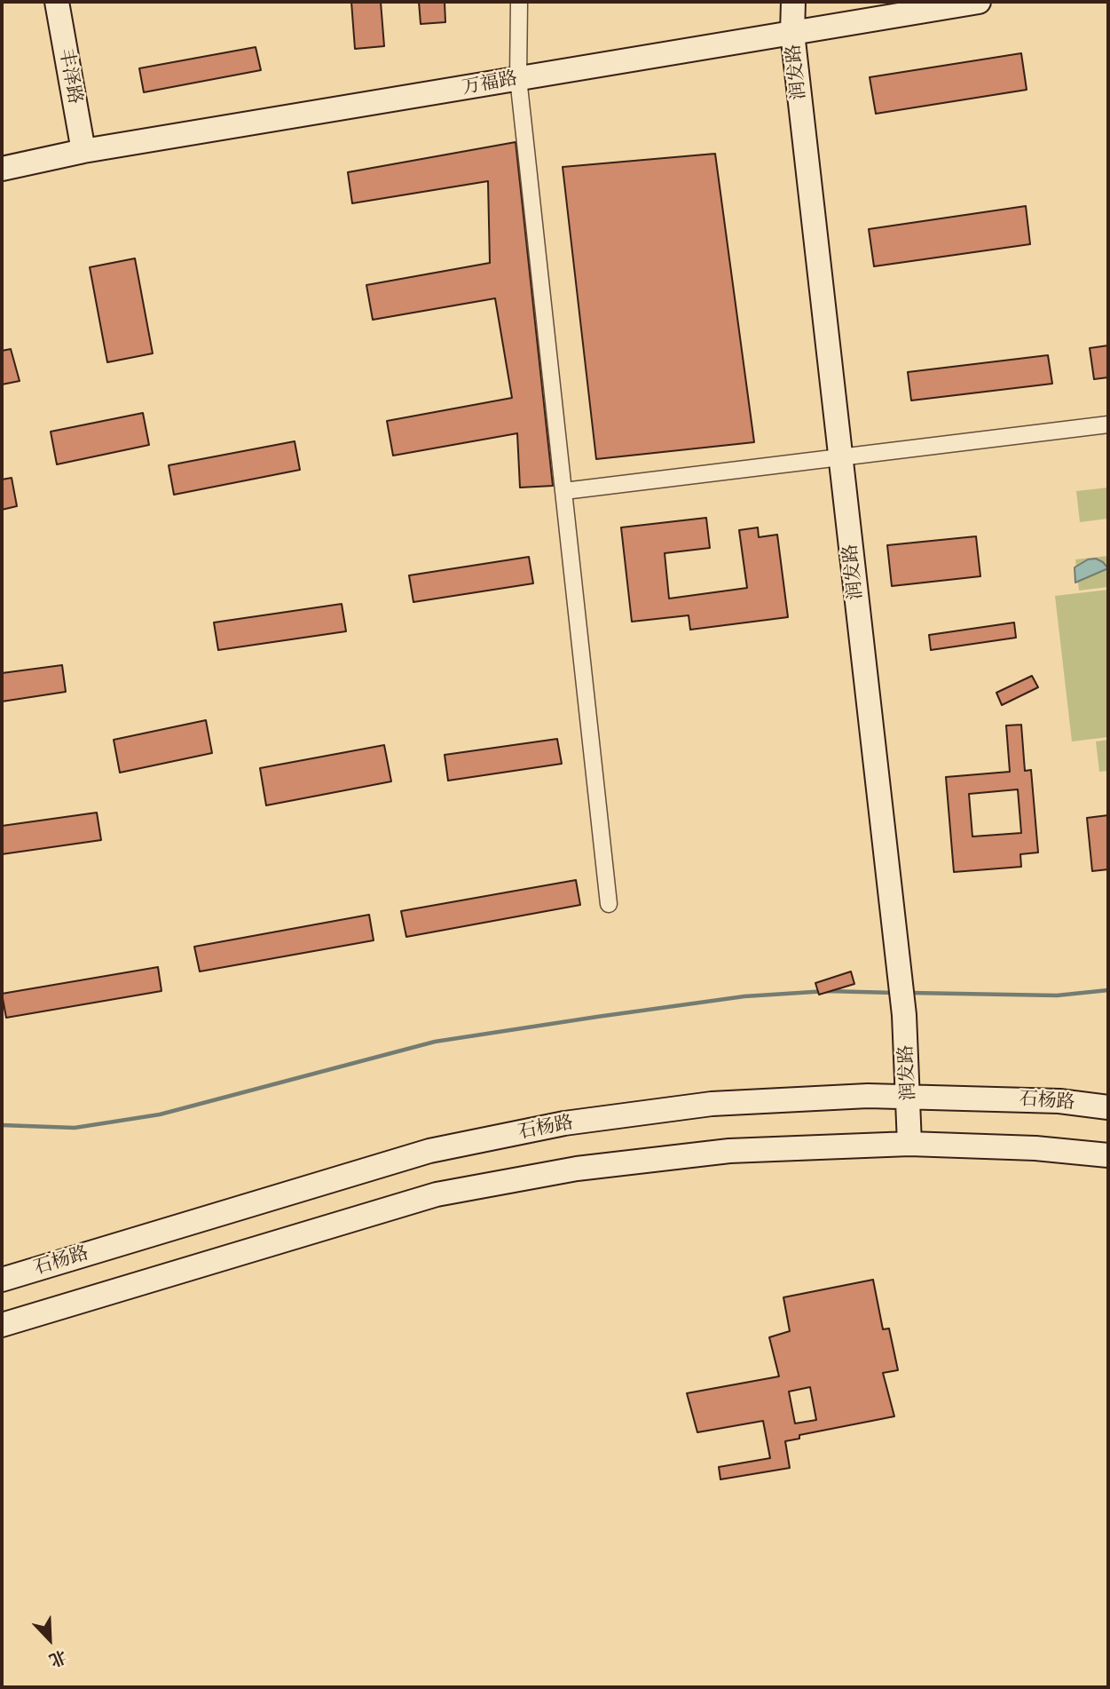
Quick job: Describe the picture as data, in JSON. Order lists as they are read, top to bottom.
{
  "streets": {
    "main road": [
      "润发路",
      "丰泽路",
      "万福路",
      "石杨路"
    ]
  },
  "crossings": [
    ["润发路", "万福路"],
    ["润发路", "石杨路"],
    ["丰泽路", "万福路"]
  ],
  "north": "bottom right"
}
